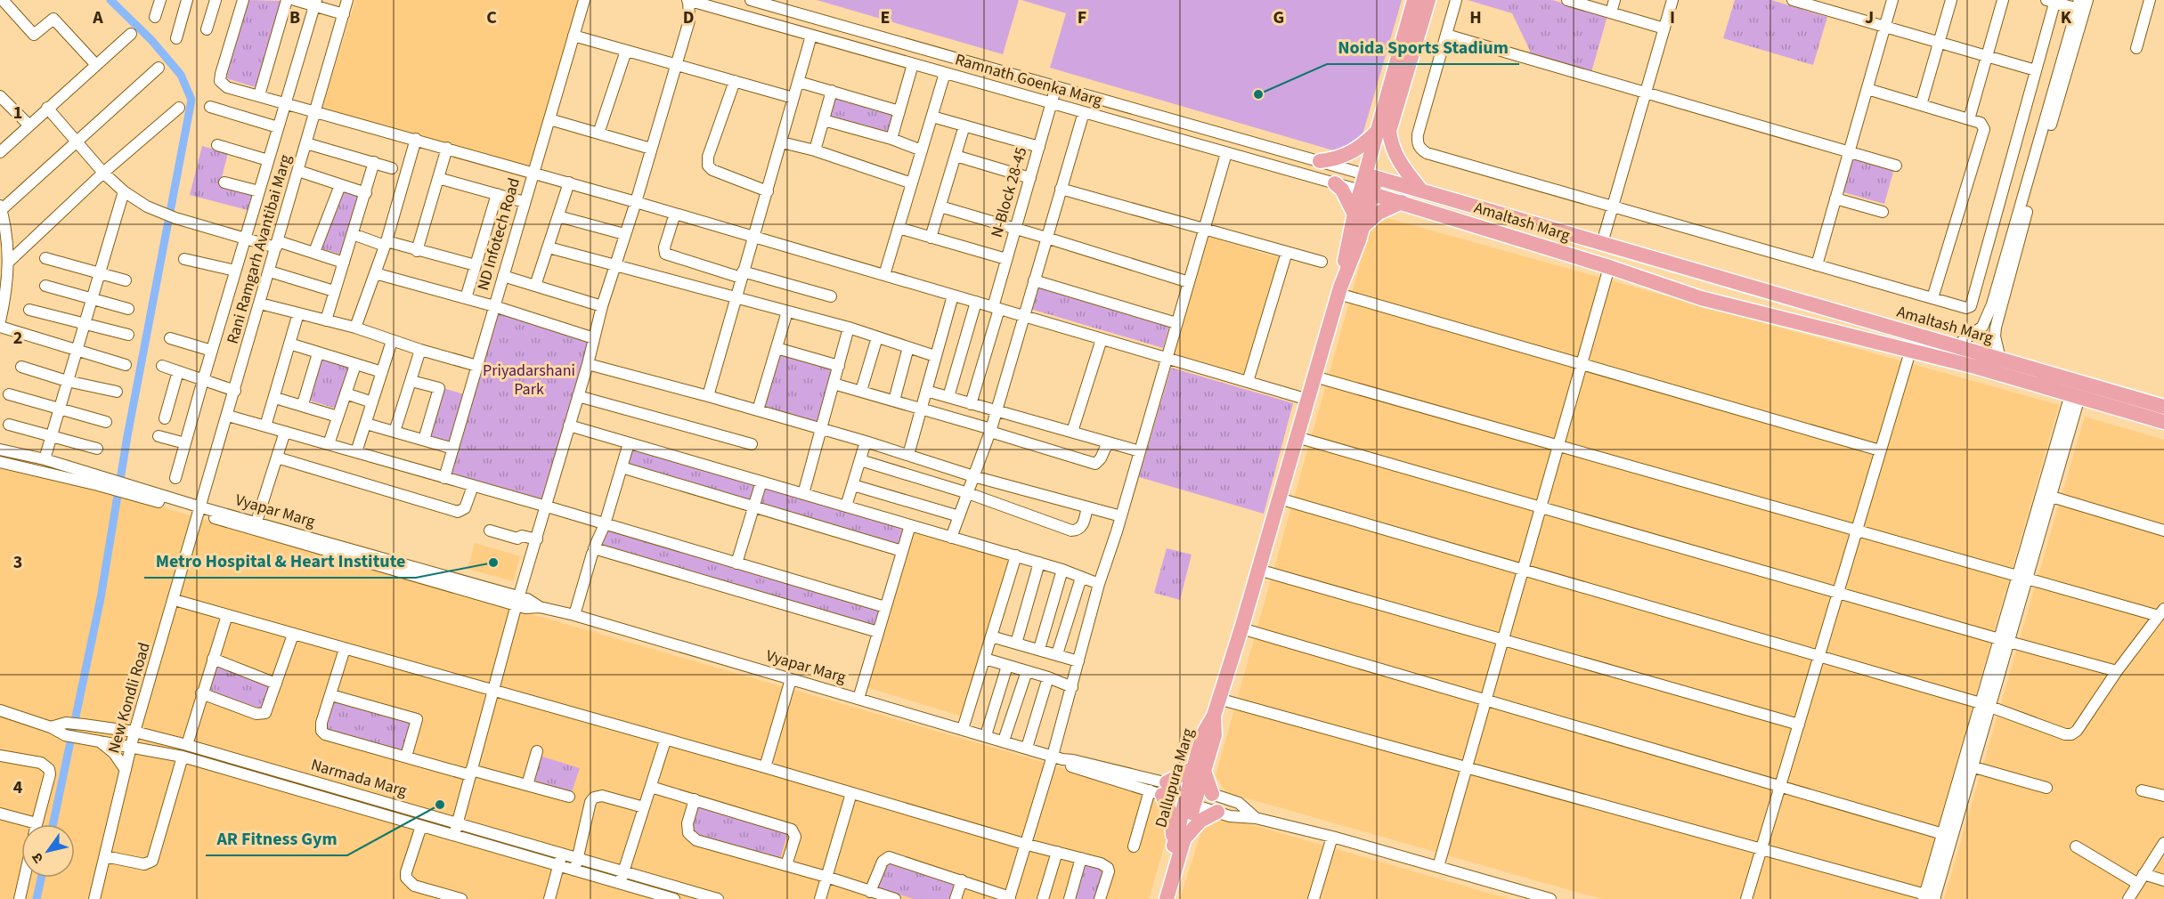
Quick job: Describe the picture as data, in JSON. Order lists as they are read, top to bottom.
{
  "streets": {
    "main road": ["Amaltash Marg", "Dallupura Marg"],
    "street": [
      "Ramnath Goenka Marg",
      "N-Block 28-45",
      "ND Infotech Road",
      "Rani Ramgarh Avantibai Marg",
      "Vyapar Marg",
      "New Kondli Road",
      "Narmada Marg"
    ]
  },
  "crossings": [
    ["Ramnath Goenka Marg", "N-Block 28-45"],
    ["Ramnath Goenka Marg", "Amaltash Marg"],
    ["Ramnath Goenka Marg", "Dallupura Marg"],
    ["Amaltash Marg", "Dallupura Marg"],
    ["Rani Ramgarh Avantibai Marg", "Vyapar Marg"],
    ["Rani Ramgarh Avantibai Marg", "New Kondli Road"],
    ["Vyapar Marg", "New Kondli Road"],
    ["Vyapar Marg", "Dallupura Marg"],
    ["New Kondli Road", "Narmada Marg"]
  ],
  "parks": ["Priyadarshani Park"],
  "places": ["Noida Sports Stadium", "Metro Hospital & Heart Institute", "AR Fitness Gym"],
  "north": "bottom left",
  "grid": {
    "columns": [
      "A",
      "B",
      "C",
      "D",
      "E",
      "F",
      "G",
      "H",
      "I",
      "J",
      "K"
    ],
    "rows": [
      "1",
      "2",
      "3",
      "4"
    ]
  }
}
